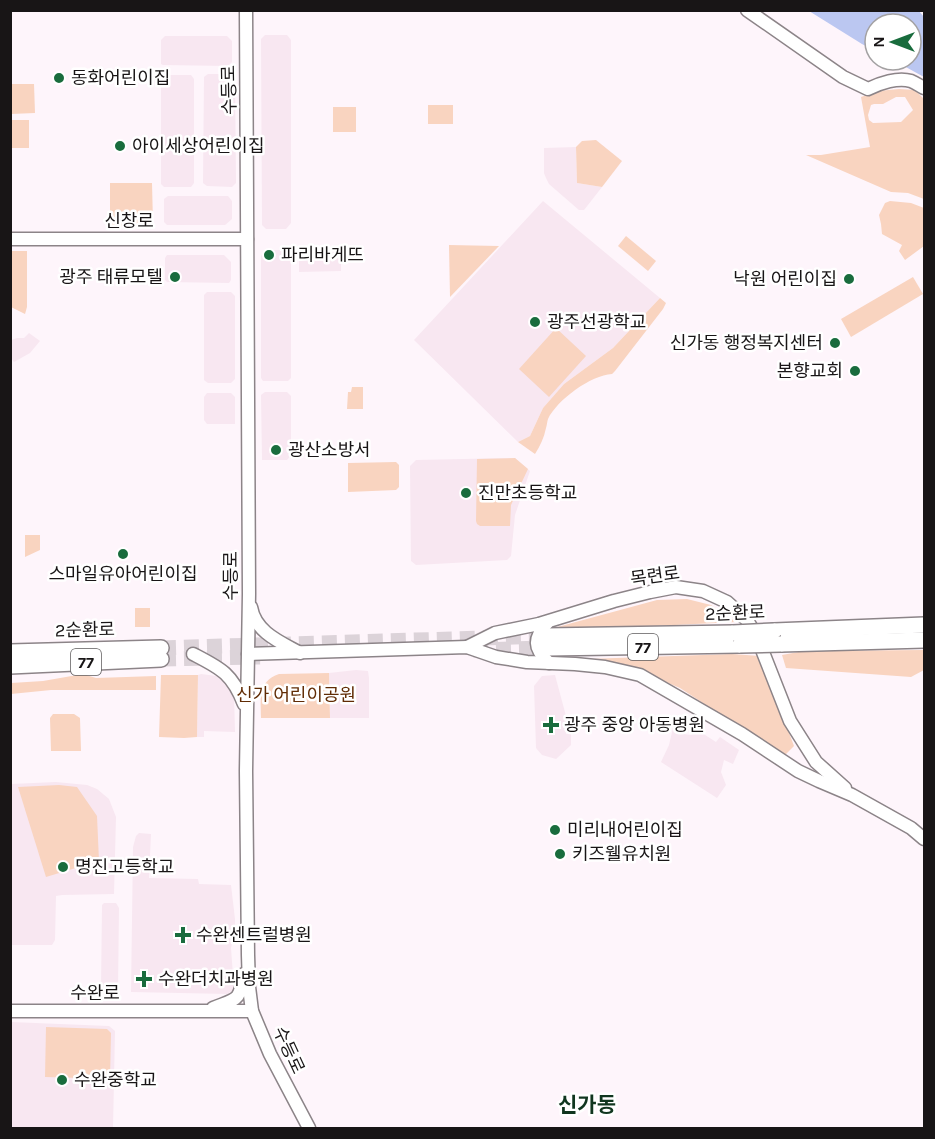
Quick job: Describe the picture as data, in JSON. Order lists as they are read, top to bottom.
{
  "streets": {
    "highway": ["2순환로", "77"],
    "main road": [
      "수등로",
      "신창로",
      "목련로",
      "수완로"
    ]
  },
  "crossings": [
    ["수등로", "신창로"],
    ["수등로", "목련로"],
    ["수등로", "수완로"],
    ["목련로", "2순환로"]
  ],
  "districts": ["신가동"],
  "parks": ["신가 어린이공원"],
  "places": {
    "other": [
      "동화어린이집",
      "아이세상어린이집",
      "파리바게뜨",
      "광주 태류모텔",
      "낙원 어린이집",
      "광주선광학교",
      "신가동 행정복지센터",
      "본향교회",
      "광산소방서",
      "진만초등학교",
      "스마일유아어린이집",
      "미리내어린이집",
      "키즈웰유치원",
      "명진고등학교",
      "수완중학교"
    ],
    "health": ["광주 중앙 아동병원", "수완센트럴병원", "수완더치과병원"]
  },
  "north": "left"
}
